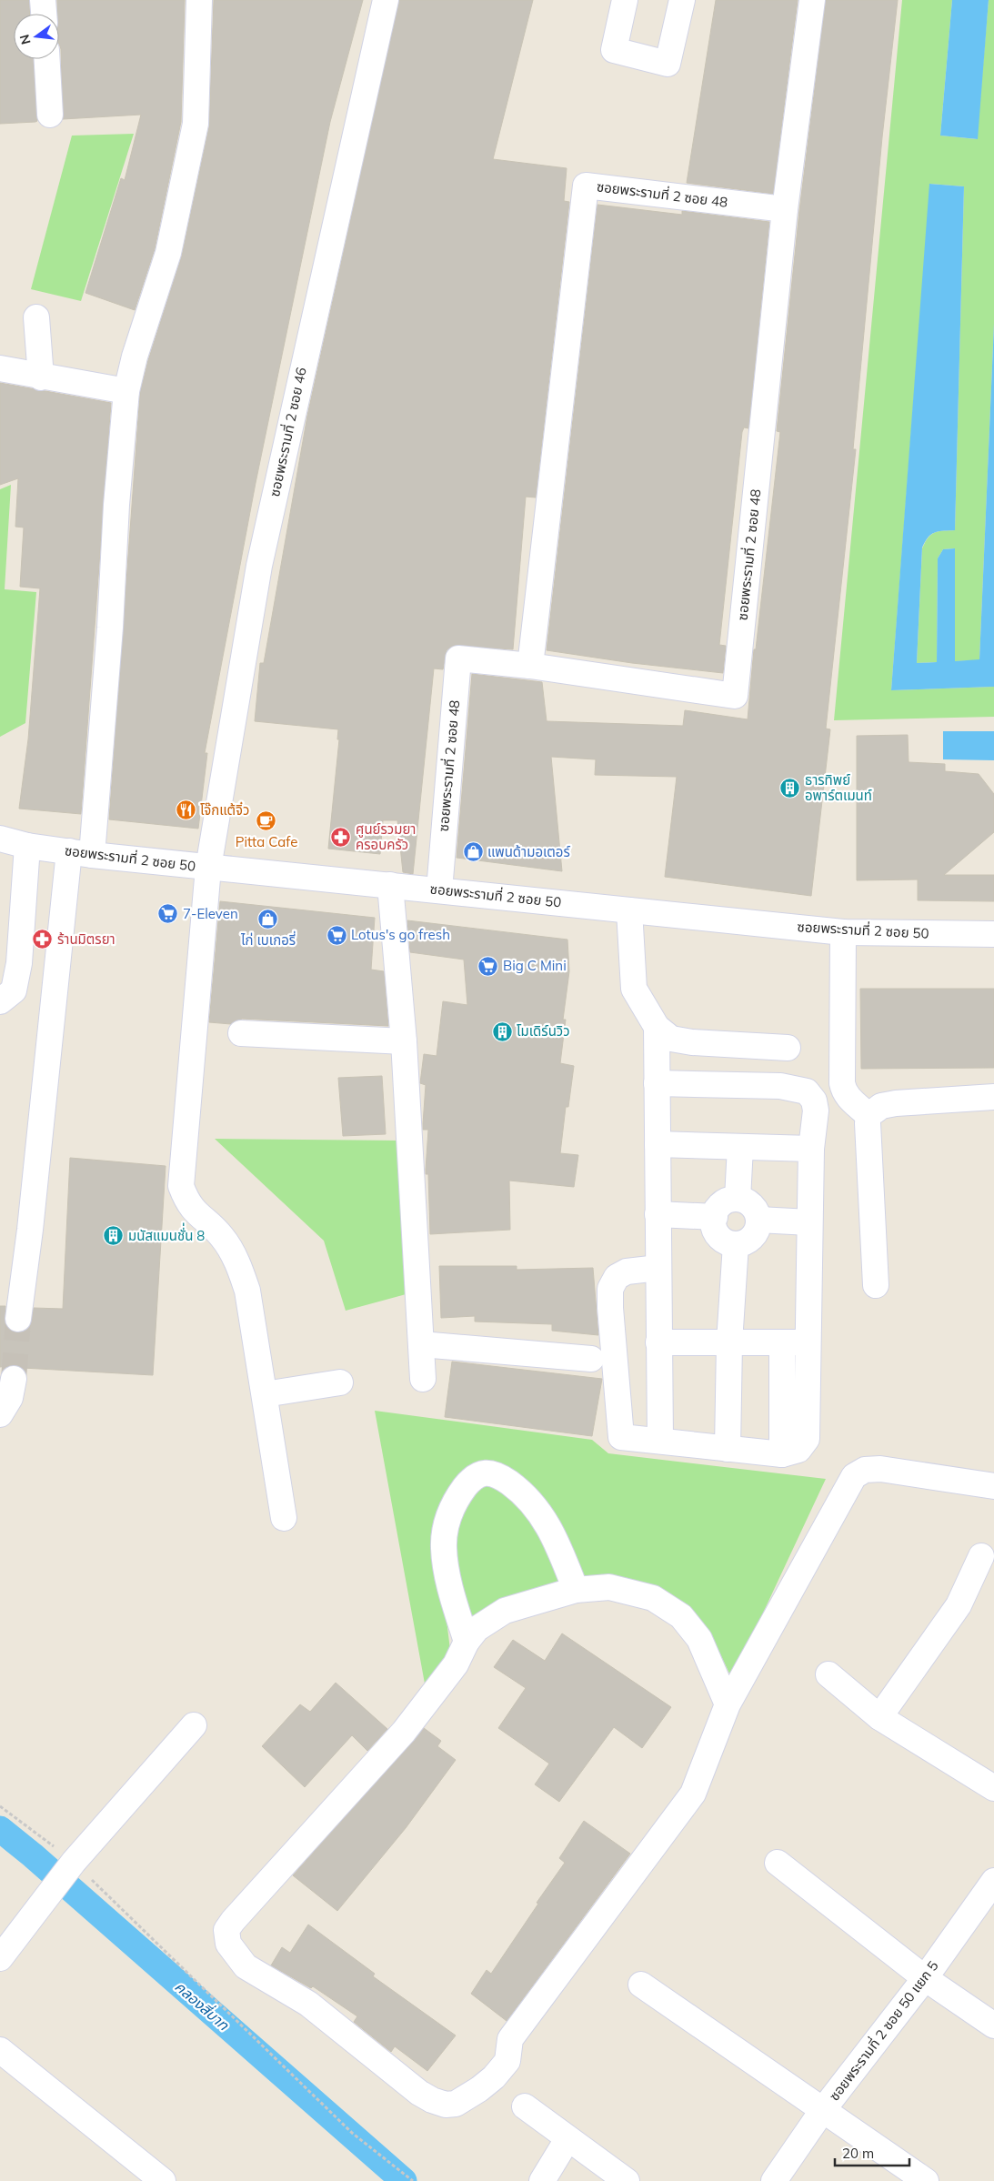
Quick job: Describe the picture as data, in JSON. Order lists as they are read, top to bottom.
{
  "streets": {
    "street": [
      "ซอยพระรามที่ 2 ซอย 48",
      "ซอยพระรามที่ 2 ซอย 46",
      "ซอยพระรามที่ 2 ซอย 50",
      "ซอยพระรามที่ 2 ซอย 50 แยก 5"
    ]
  },
  "crossings": [
    ["ซอยพระรามที่ 2 ซอย 48", "ซอยพระรามที่ 2 ซอย 50"],
    ["ซอยพระรามที่ 2 ซอย 46", "ซอยพระรามที่ 2 ซอย 50"]
  ],
  "water": ["คลองสี่บาท"],
  "places": {
    "building": ["ธารทิพย์ อพาร์ตเมนท์", "โมเดิร์นวิว", "มนัสแมนชั่่น 8"],
    "restaurant": ["โจ๊กแต้จิ๋ว"],
    "cafe": ["Pitta Cafe"],
    "pharmacy": ["ศูนย์รวมยา ครอบครัว", "ร้านมิตรยา"],
    "shop": ["แพนด้ามอเตอร์", "ไก่ เบเกอรี่"],
    "supermarket": ["7-Eleven", "Lotus's go fresh", "Big C Mini"]
  },
  "scale_bar": "20 m",
  "north": "left"
}
